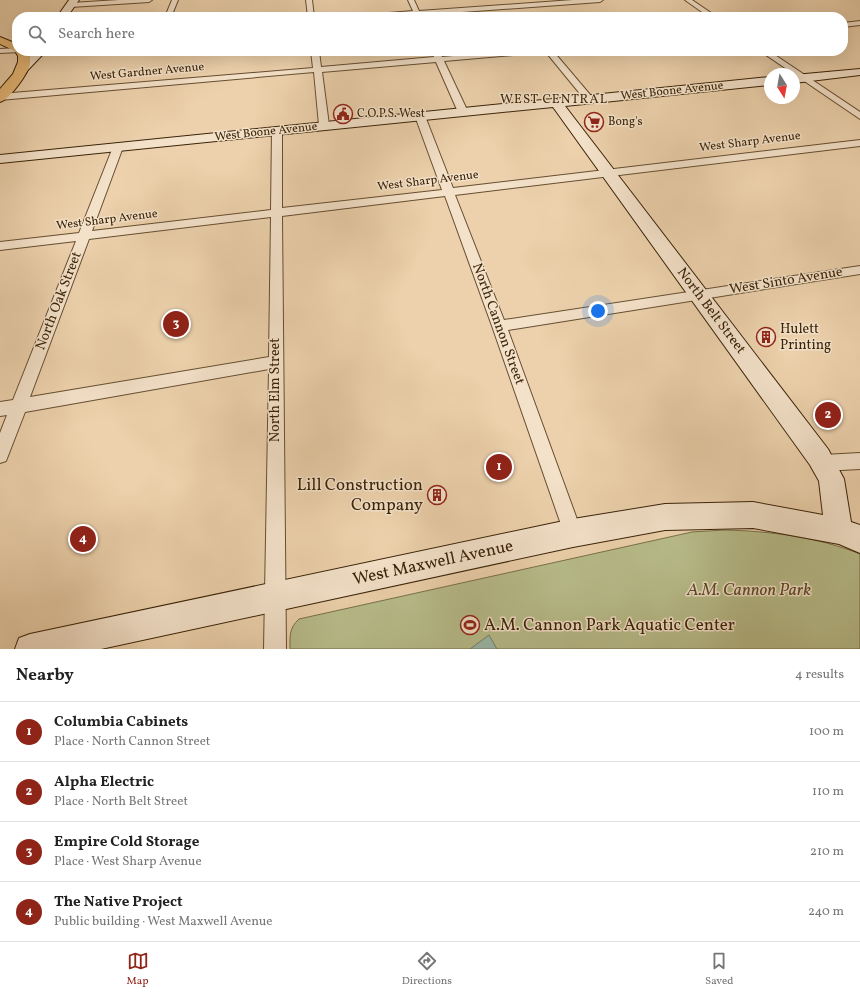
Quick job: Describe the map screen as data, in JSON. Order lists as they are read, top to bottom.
{
  "streets": {
    "street": [
      "West Gardner Avenue",
      "West Boone Avenue",
      "West Sharp Avenue",
      "West Sinto Avenue",
      "North Oak Street",
      "North Belt Street",
      "North Cannon Street",
      "North Elm Street",
      "West Maxwell Avenue"
    ]
  },
  "crossings": [
    ["West Boone Avenue", "North Oak Street"],
    ["West Boone Avenue", "North Belt Street"],
    ["West Boone Avenue", "North Cannon Street"],
    ["West Boone Avenue", "North Elm Street"],
    ["West Sharp Avenue", "North Oak Street"],
    ["West Sharp Avenue", "North Belt Street"],
    ["West Sharp Avenue", "North Cannon Street"],
    ["West Sharp Avenue", "North Elm Street"],
    ["West Sinto Avenue", "North Belt Street"],
    ["West Sinto Avenue", "North Cannon Street"],
    ["North Belt Street", "West Maxwell Avenue"],
    ["North Cannon Street", "West Maxwell Avenue"],
    ["North Elm Street", "West Maxwell Avenue"]
  ],
  "districts": ["WEST CENTRAL"],
  "parks": ["A.M. Cannon Park"],
  "places": {
    "public building": ["C.O.P.S. West"],
    "supermarket": ["Bong's"],
    "building": ["Hulett Printing", "Lill Construction Company"],
    "sports": ["A.M. Cannon Park Aquatic Center"]
  },
  "north": "bottom",
  "page": {
    "search": "Search here",
    "pins": [
      "3",
      "2",
      "1",
      "4"
    ],
    "heading": ["Nearby", "4 results"],
    "list": [
      {
        "mark": "1",
        "name": "Columbia Cabinets",
        "note": "Place · North Cannon Street",
        "value": "100 m"
      },
      {
        "mark": "2",
        "name": "Alpha Electric",
        "note": "Place · North Belt Street",
        "value": "110 m"
      },
      {
        "mark": "3",
        "name": "Empire Cold Storage",
        "note": "Place · West Sharp Avenue",
        "value": "210 m"
      },
      {
        "mark": "4",
        "name": "The Native Project",
        "note": "Public building · West Maxwell Avenue",
        "value": "240 m"
      }
    ],
    "nav": ["Map", "Directions", "Saved"]
  }
}
